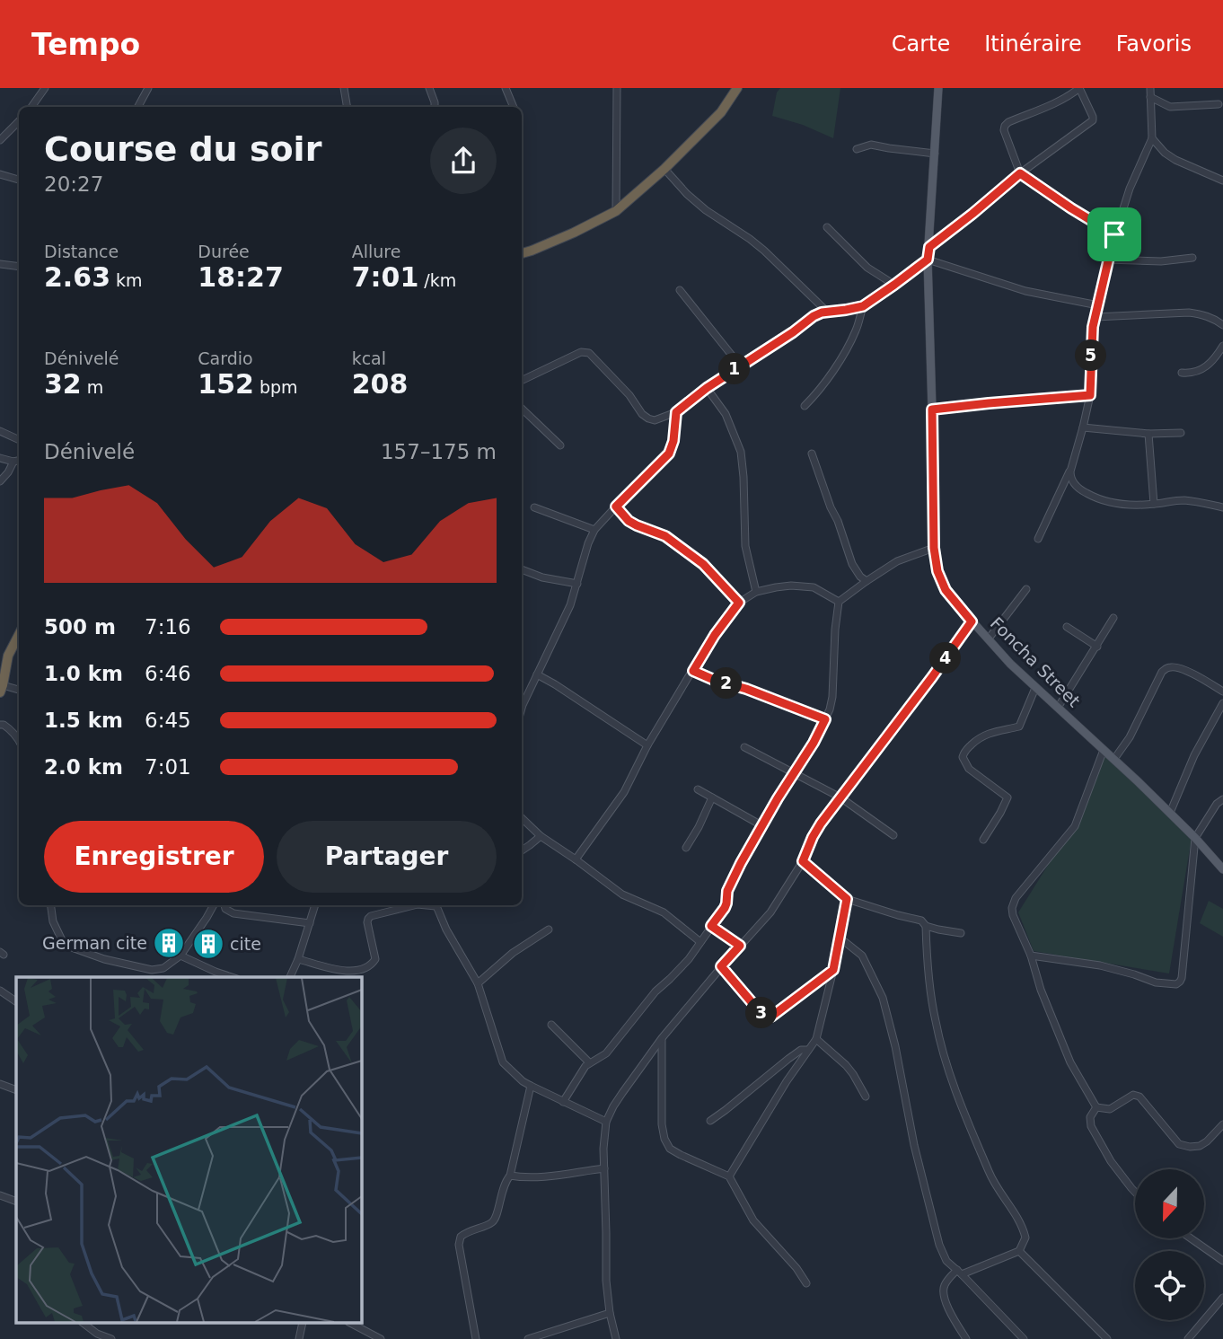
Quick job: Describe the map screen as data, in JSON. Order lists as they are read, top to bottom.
{
  "streets": {
    "main road": ["Foncha Street"]
  },
  "places": {
    "building": ["German cite", "cite"]
  },
  "north": "bottom",
  "page": {
    "header": "Tempo",
    "nav": ["Carte", "Itinéraire", "Favoris"],
    "heading": ["Course du soir", "20:27"],
    "stats": [
      ["Distance", "2.63 km"],
      ["Durée", "18:27"],
      ["Allure", "7:01 /km"],
      ["Dénivelé", "32 m"],
      ["Cardio", "152 bpm"],
      ["kcal", "208"]
    ],
    "pins": [
      "5",
      "1",
      "4",
      "2",
      "3"
    ],
    "chart": ["Dénivelé", "157–175 m"],
    "list": [
      {
        "name": "500 m",
        "note": "7:16"
      },
      {
        "name": "1.0 km",
        "note": "6:46"
      },
      {
        "name": "1.5 km",
        "note": "6:45"
      },
      {
        "name": "2.0 km",
        "note": "7:01"
      }
    ],
    "buttons": ["Enregistrer", "Partager"]
  }
}
